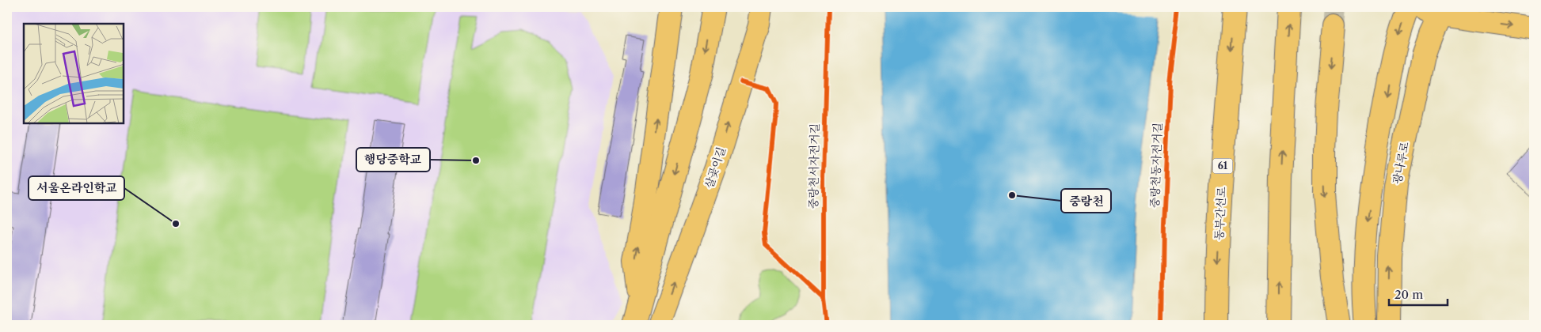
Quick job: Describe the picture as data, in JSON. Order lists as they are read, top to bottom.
{
  "streets": {
    "main road": [
      "광나루로",
      "61",
      "살곶이길",
      "동부간선로"
    ],
    "cycle path": ["중랑천동자전거길", "중랑천서자전거길"]
  },
  "places": ["행당중학교", "중랑천", "서울온라인학교"],
  "scale_bar": "20 m"
}
